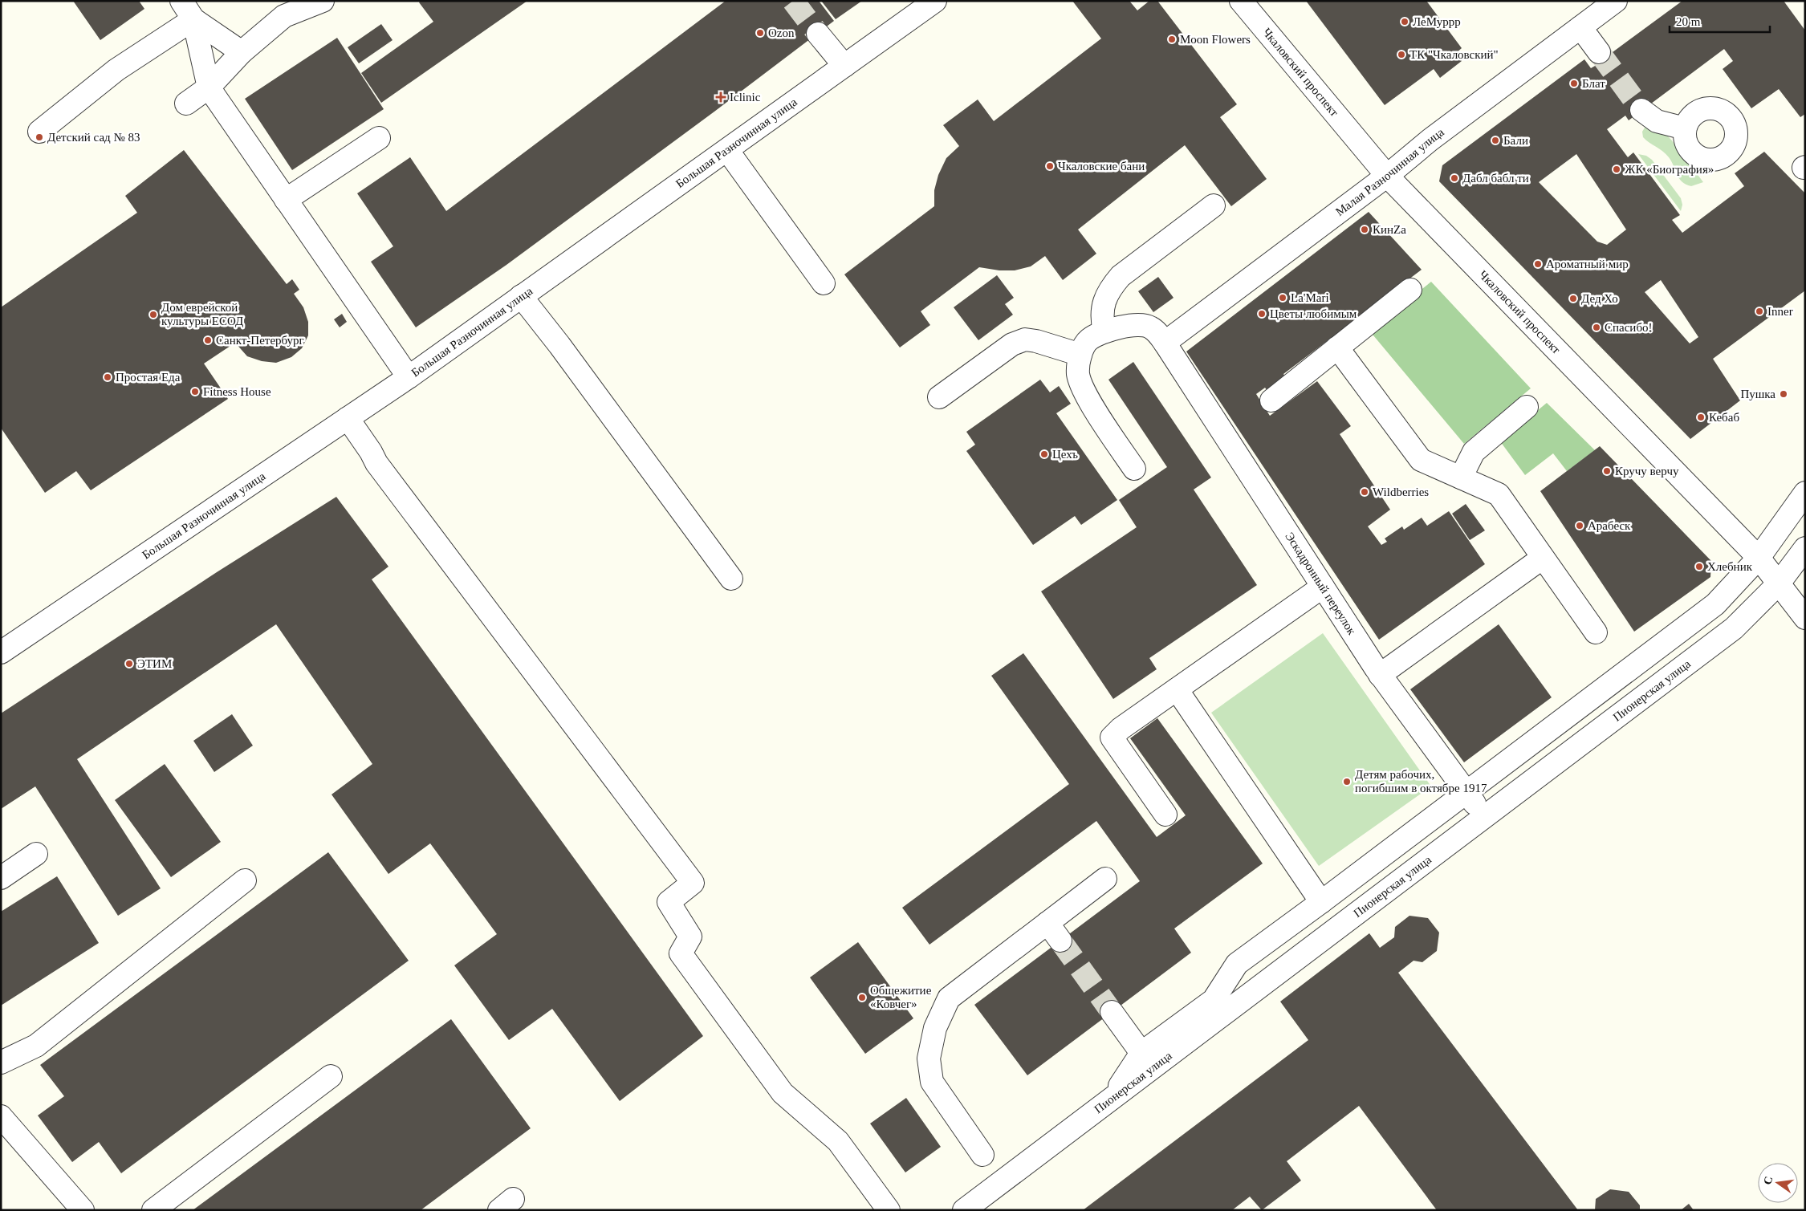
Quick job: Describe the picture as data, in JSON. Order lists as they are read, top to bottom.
{
  "streets": {
    "street": [
      "Чкаловский проспект",
      "Большая Разночинная улица",
      "Малая Разночинная улица",
      "Эскадронный переулок",
      "Пионерская улица"
    ]
  },
  "crossings": [
    ["Чкаловский проспект", "Малая Разночинная улица"],
    ["Чкаловский проспект", "Пионерская улица"],
    ["Малая Разночинная улица", "Эскадронный переулок"],
    ["Эскадронный переулок", "Пионерская улица"]
  ],
  "places": {
    "other": [
      "ЛеМуррр",
      "Ozon",
      "Moon Flowers",
      "ТК \"Чкаловский\"",
      "Блат",
      "Детский сад № 83",
      "Бали",
      "Чкаловские бани",
      "ЖК «Биография»",
      "Дабл бабл ти",
      "КинZa",
      "Ароматный мир",
      "La'Mari",
      "Дед Хо",
      "Inner",
      "Цветы любимым",
      "Дом еврейской культуры ЕСОД",
      "Спасибо!",
      "Санкт-Петербург",
      "Простая Еда",
      "Fitness House",
      "Пушка",
      "Кебаб",
      "Цехъ",
      "Кручу верчу",
      "Wildberries",
      "Арабеск",
      "Хлебник",
      "ЭТИМ",
      "Детям рабочих, погибшим в октябре 1917",
      "Общежитие «Ковчег»"
    ],
    "health": ["Iclinic"]
  },
  "scale_bar": "20 m",
  "north": "left"
}
